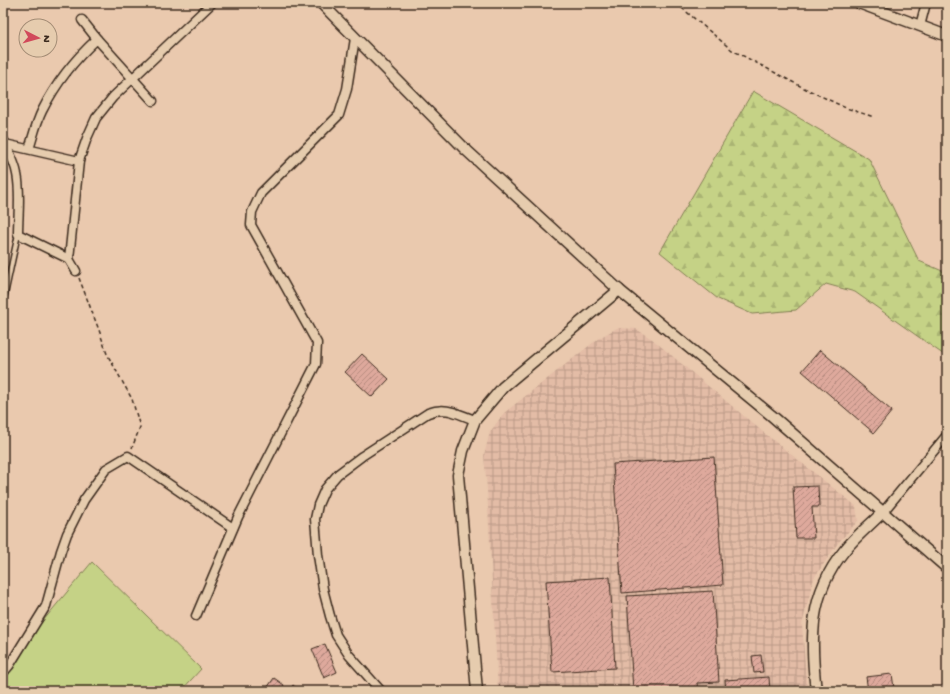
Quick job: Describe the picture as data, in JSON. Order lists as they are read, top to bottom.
{
  "north": "right"
}
